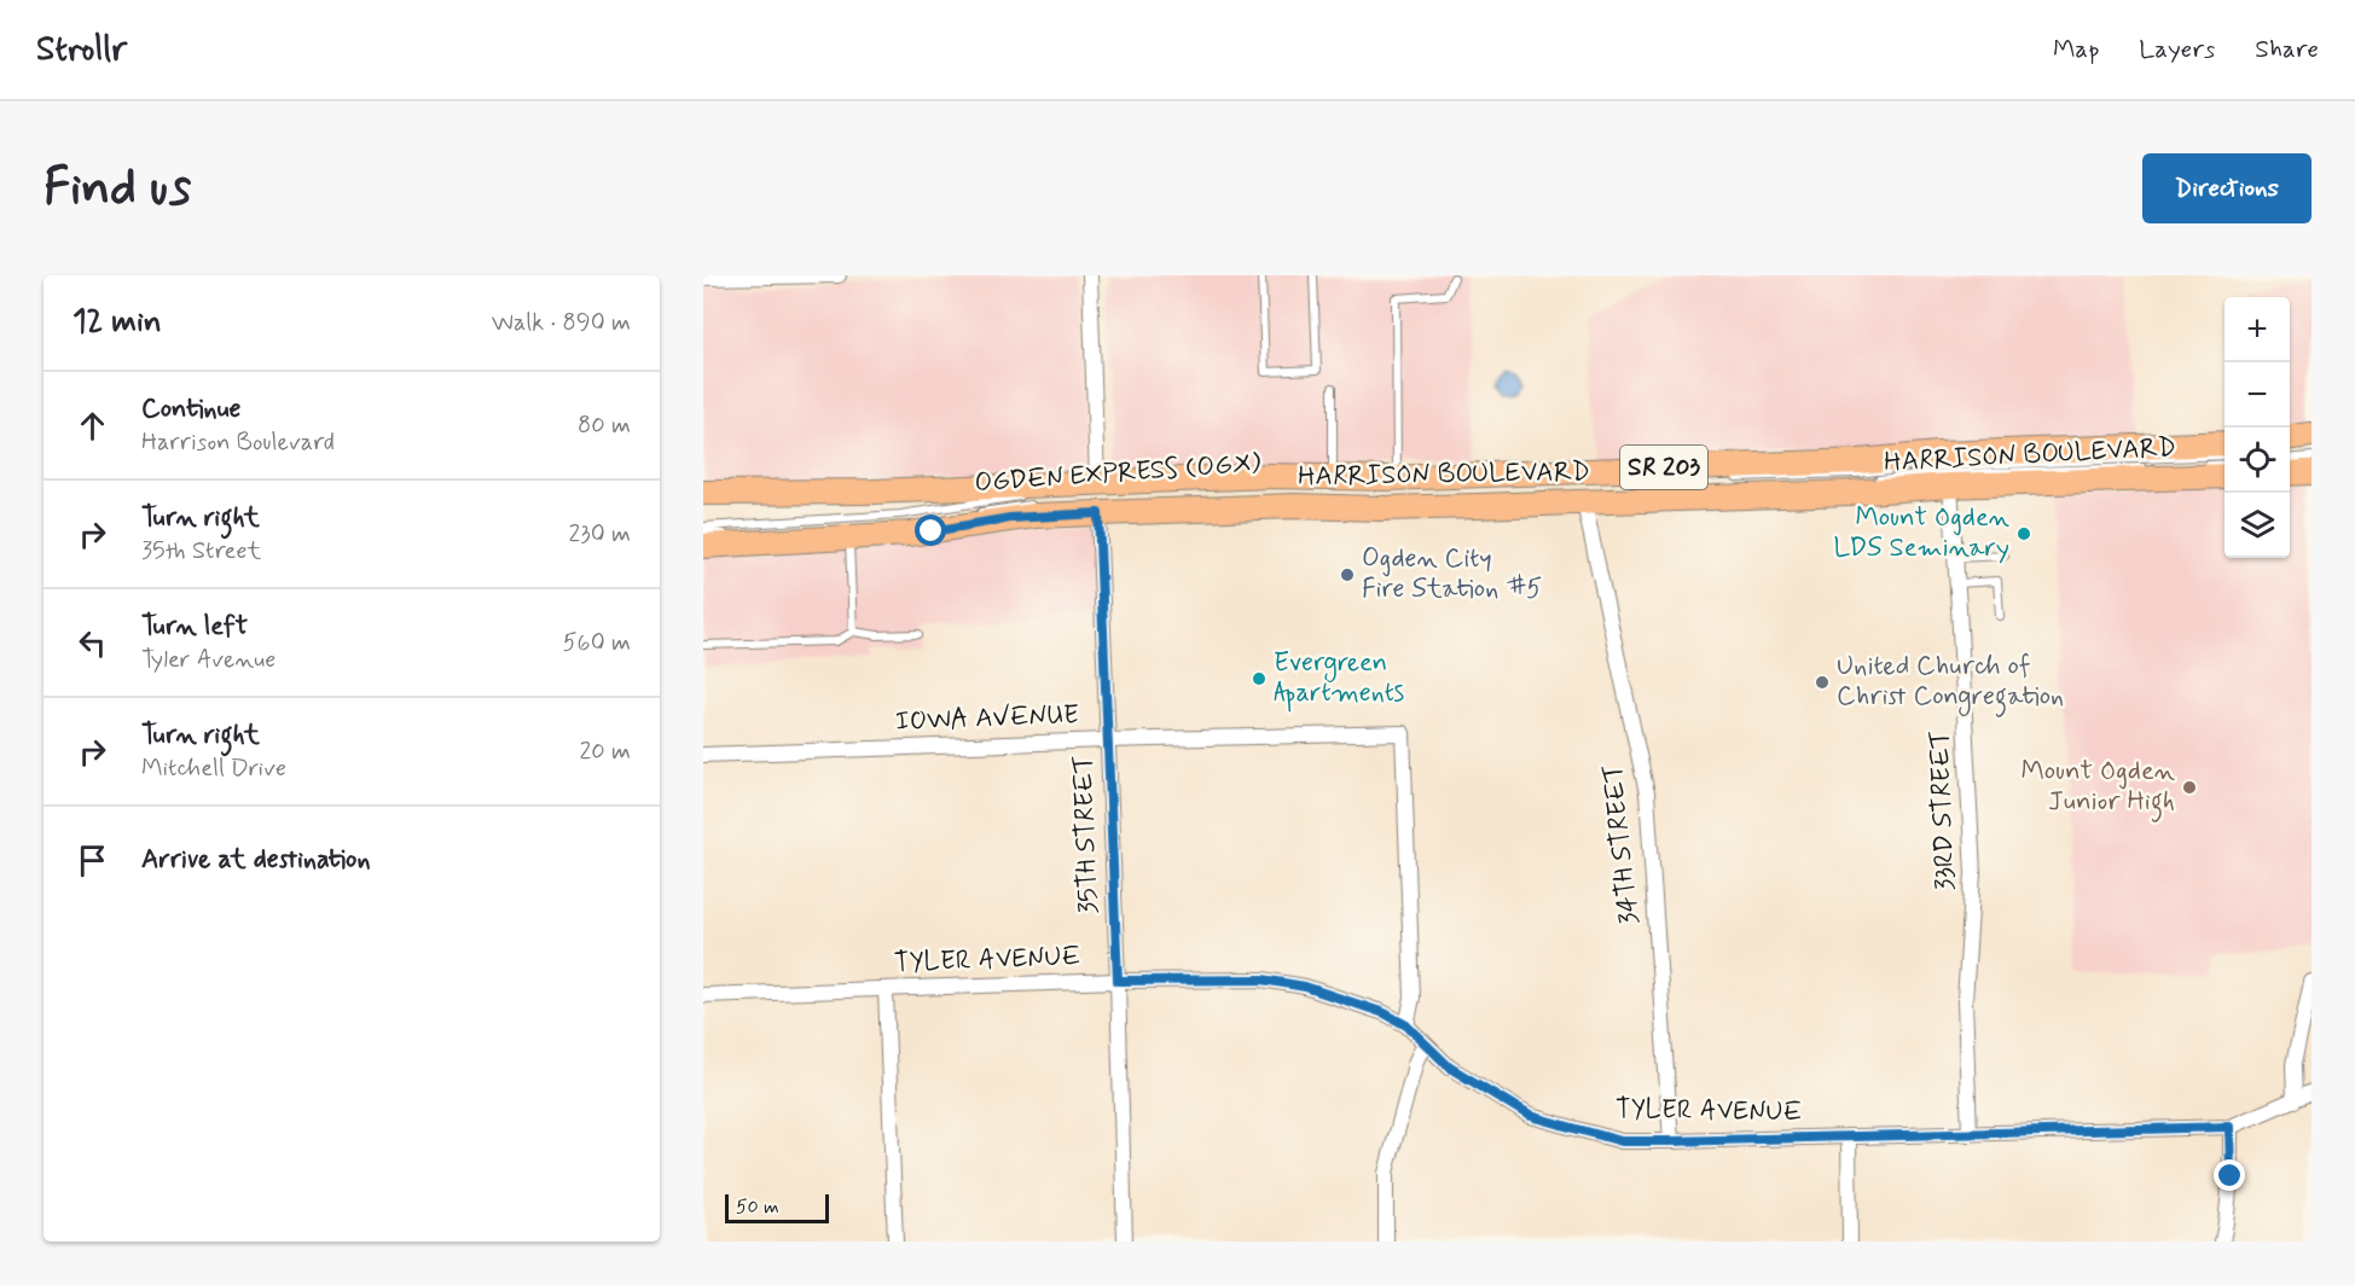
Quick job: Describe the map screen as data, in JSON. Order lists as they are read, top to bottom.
{
  "streets": {
    "main road": ["HARRISON BOULEVARD", "SR 203"],
    "street": [
      "IOWA AVENUE",
      "33RD STREET",
      "35TH STREET",
      "34TH STREET",
      "TYLER AVENUE"
    ],
    "lane": ["OGDEN EXPRESS (OGX)"]
  },
  "crossings": [
    ["HARRISON BOULEVARD", "OGDEN EXPRESS (OGX)"],
    ["HARRISON BOULEVARD", "33RD STREET"],
    ["HARRISON BOULEVARD", "35TH STREET"],
    ["HARRISON BOULEVARD", "34TH STREET"],
    ["IOWA AVENUE", "35TH STREET"],
    ["IOWA AVENUE", "TYLER AVENUE"],
    ["33RD STREET", "TYLER AVENUE"],
    ["35TH STREET", "TYLER AVENUE"],
    ["34TH STREET", "TYLER AVENUE"]
  ],
  "places": [
    "Mount Ogden LDS Seminary",
    "Ogden City Fire Station #5",
    "Evergreen Apartments",
    "United Church of Christ Congregation",
    "Mount Ogden Junior High"
  ],
  "scale_bar": "50 m",
  "page": {
    "header": "Strollr",
    "nav": ["Map", "Layers", "Share"],
    "buttons": "Directions",
    "title": "Find us",
    "heading": ["12 min", "Walk · 890 m"],
    "map_buttons": ["+", "−"],
    "list": [
      ["Continue", "Harrison Boulevard", "80 m"],
      ["Turn right", "35th Street", "230 m"],
      ["Turn left", "Tyler Avenue", "560 m"],
      ["Turn right", "Mitchell Drive", "20 m"],
      "Arrive at destination"
    ],
    "scale": "50 m"
  }
}
